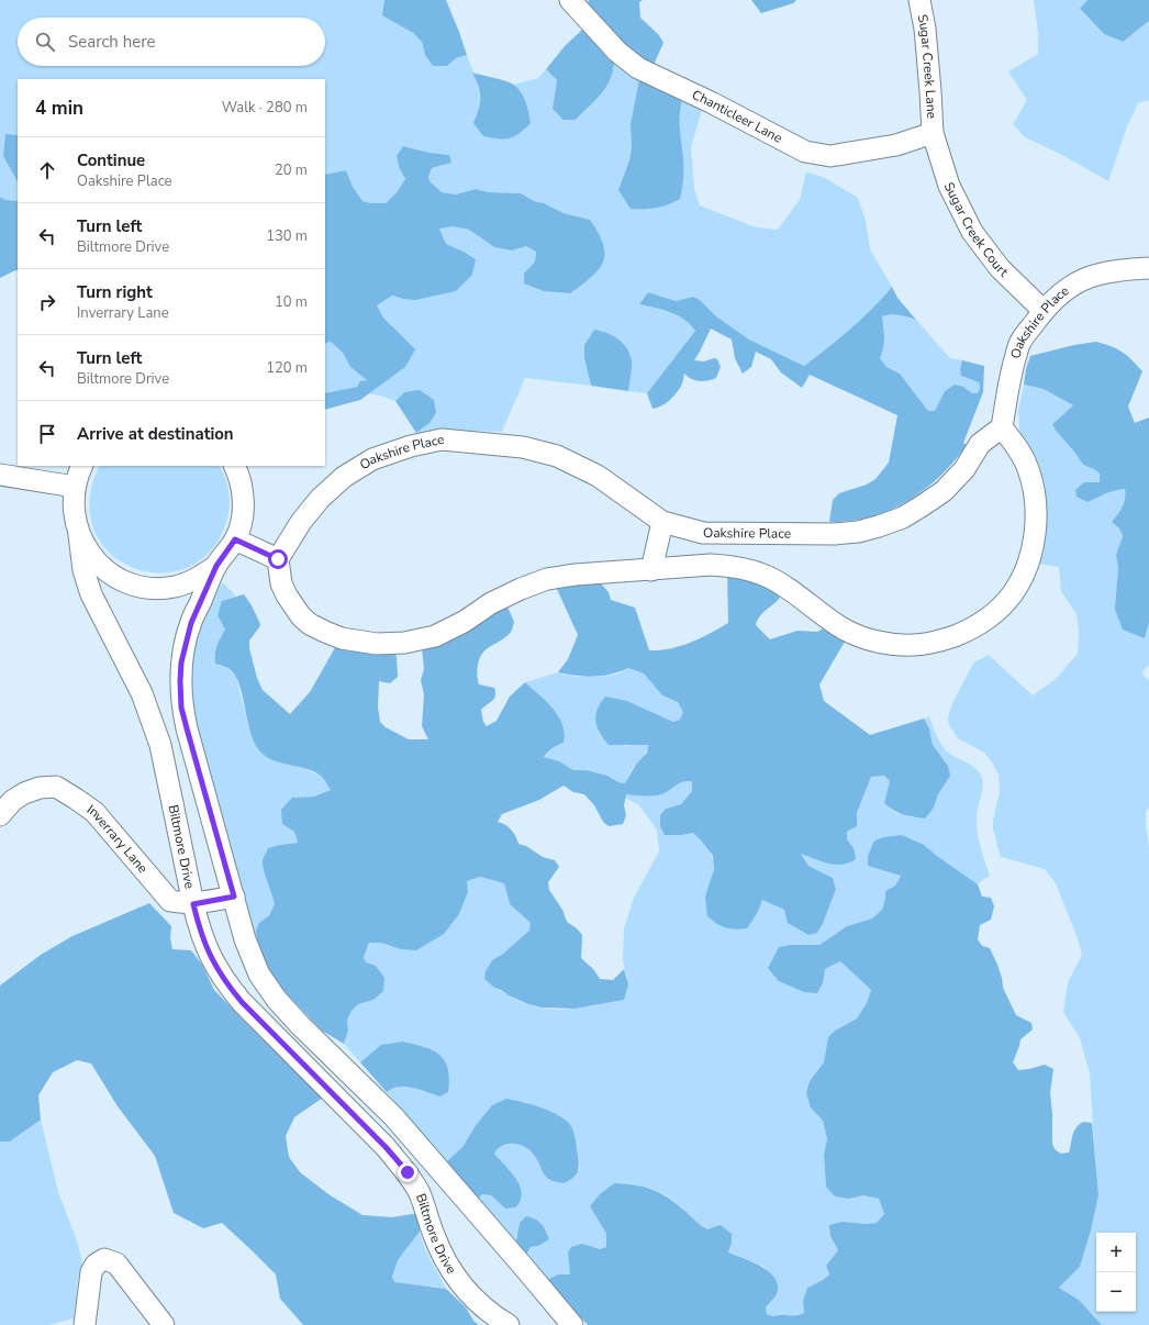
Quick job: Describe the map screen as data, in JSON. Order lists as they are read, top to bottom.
{
  "streets": {
    "street": [
      "Sugar Creek Lane",
      "Chanticleer Lane",
      "Sugar Creek Court",
      "Oakshire Place",
      "Inverrary Lane",
      "Biltmore Drive"
    ]
  },
  "crossings": [
    ["Sugar Creek Lane", "Chanticleer Lane"],
    ["Sugar Creek Lane", "Sugar Creek Court"],
    ["Chanticleer Lane", "Sugar Creek Court"],
    ["Sugar Creek Court", "Oakshire Place"],
    ["Inverrary Lane", "Biltmore Drive"]
  ],
  "page": {
    "search": "Search here",
    "heading": ["4 min", "Walk · 280 m"],
    "list": [
      ["Continue", "Oakshire Place", "20 m"],
      ["Turn left", "Biltmore Drive", "130 m"],
      ["Turn right", "Inverrary Lane", "10 m"],
      ["Turn left", "Biltmore Drive", "120 m"],
      "Arrive at destination"
    ],
    "map_buttons": ["+", "−"]
  }
}
